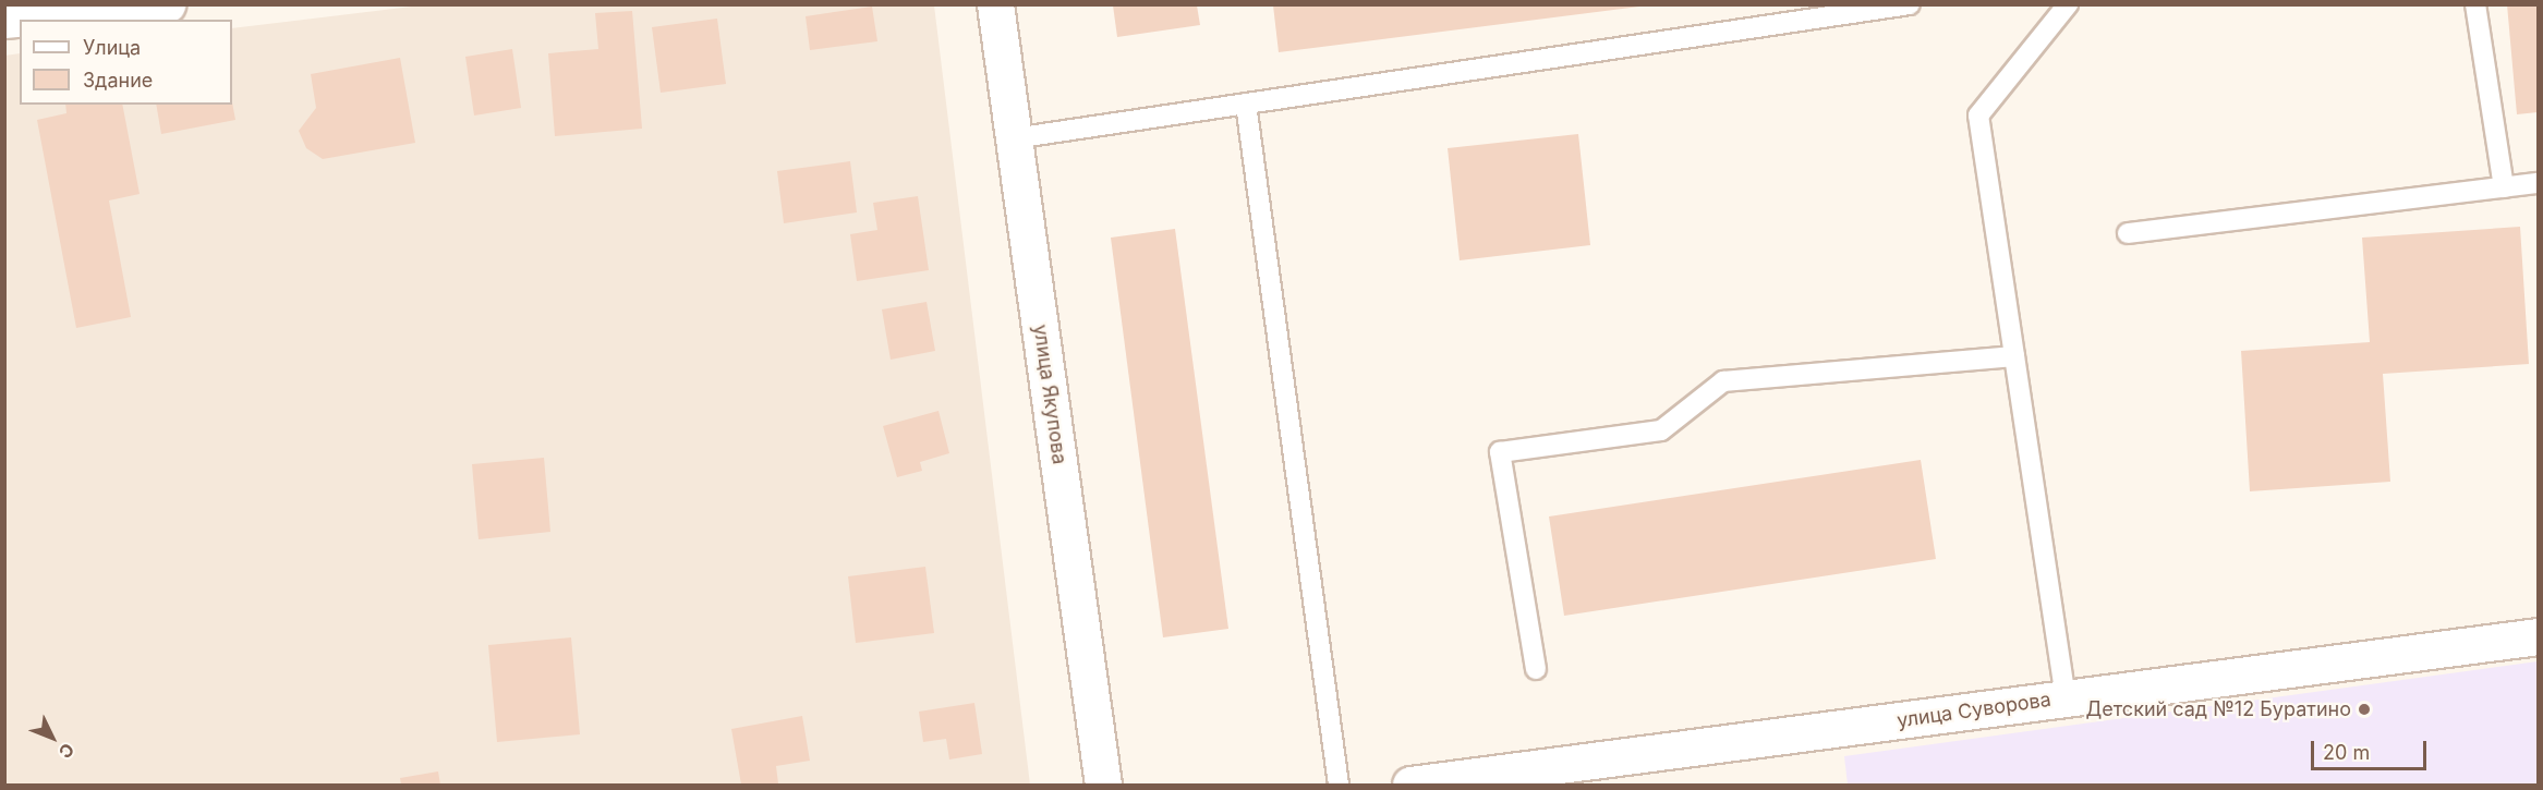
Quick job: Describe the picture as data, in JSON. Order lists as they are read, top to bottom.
{
  "streets": {
    "street": ["улица Якупова", "улица Суворова"]
  },
  "places": ["Детский сад №12 Буратино"],
  "legend": ["Улица", "Здание"],
  "scale_bar": "20 m",
  "north": "bottom right"
}
